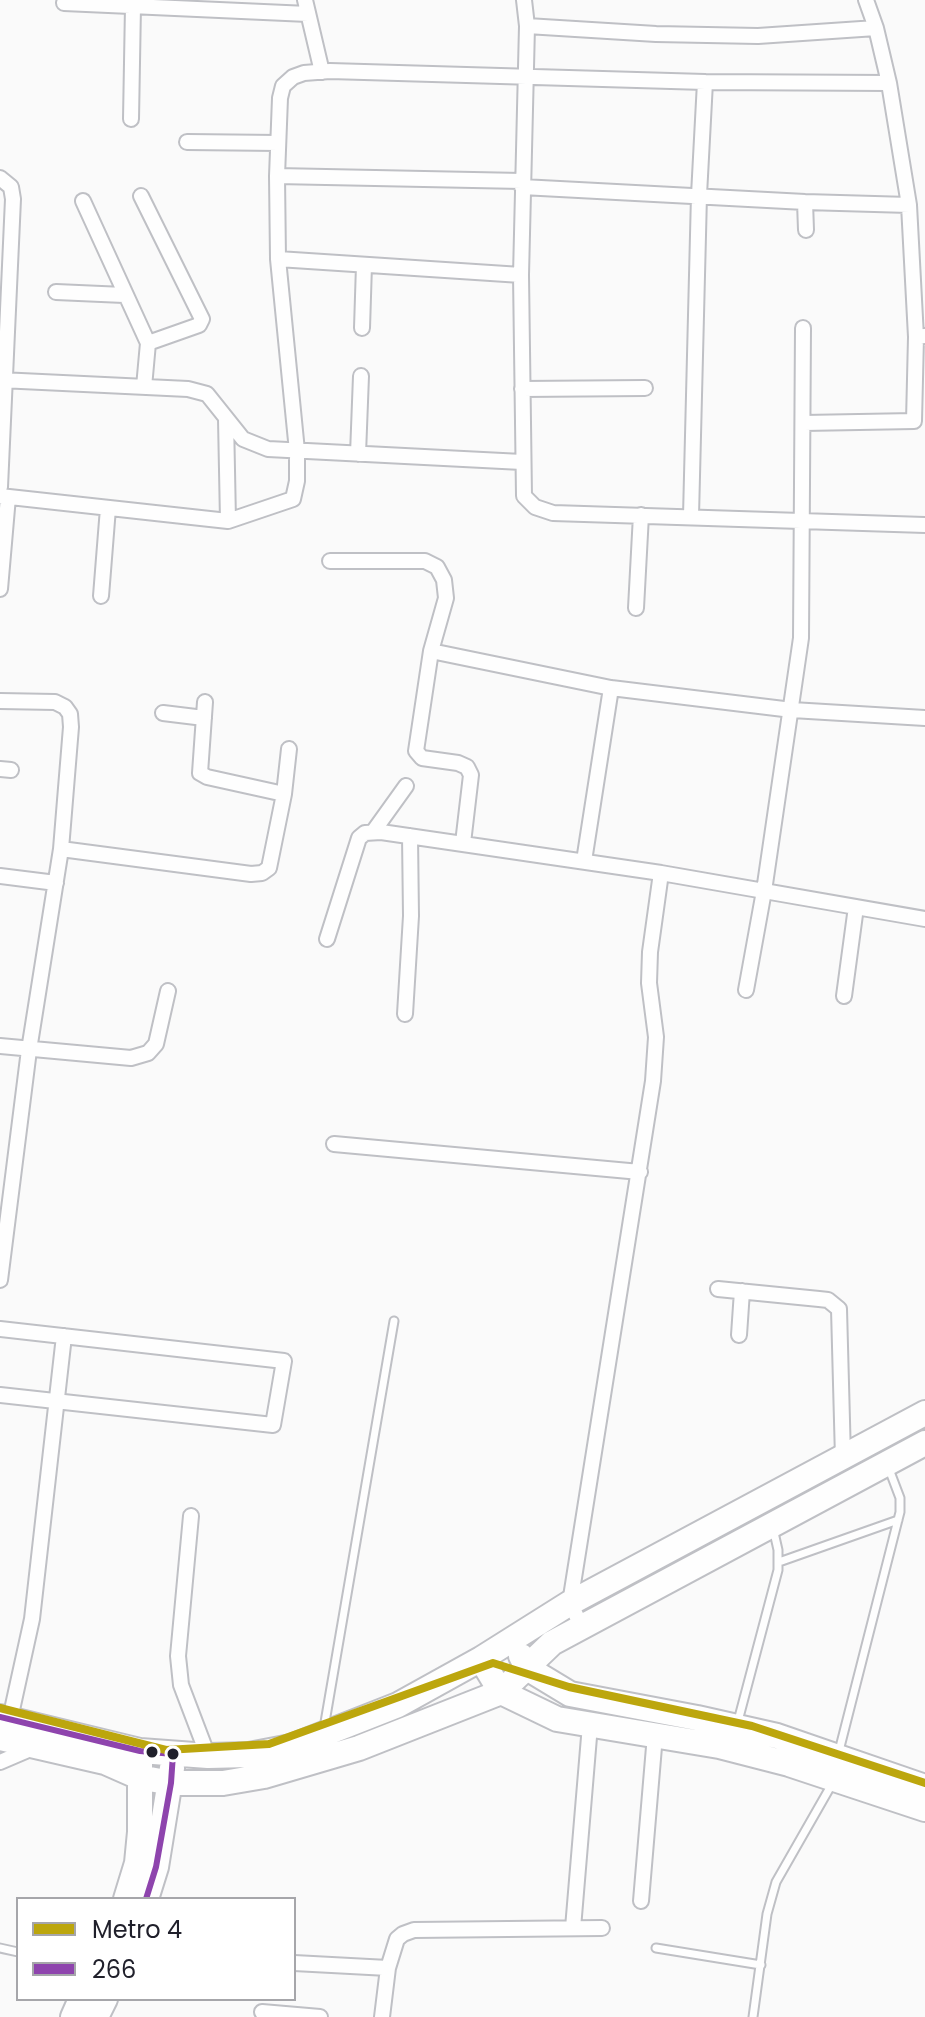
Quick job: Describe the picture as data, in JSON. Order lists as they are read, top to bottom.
{
  "lines": ["metro line 4", "transit line 266"],
  "legend": ["Metro 4", "266"]
}
